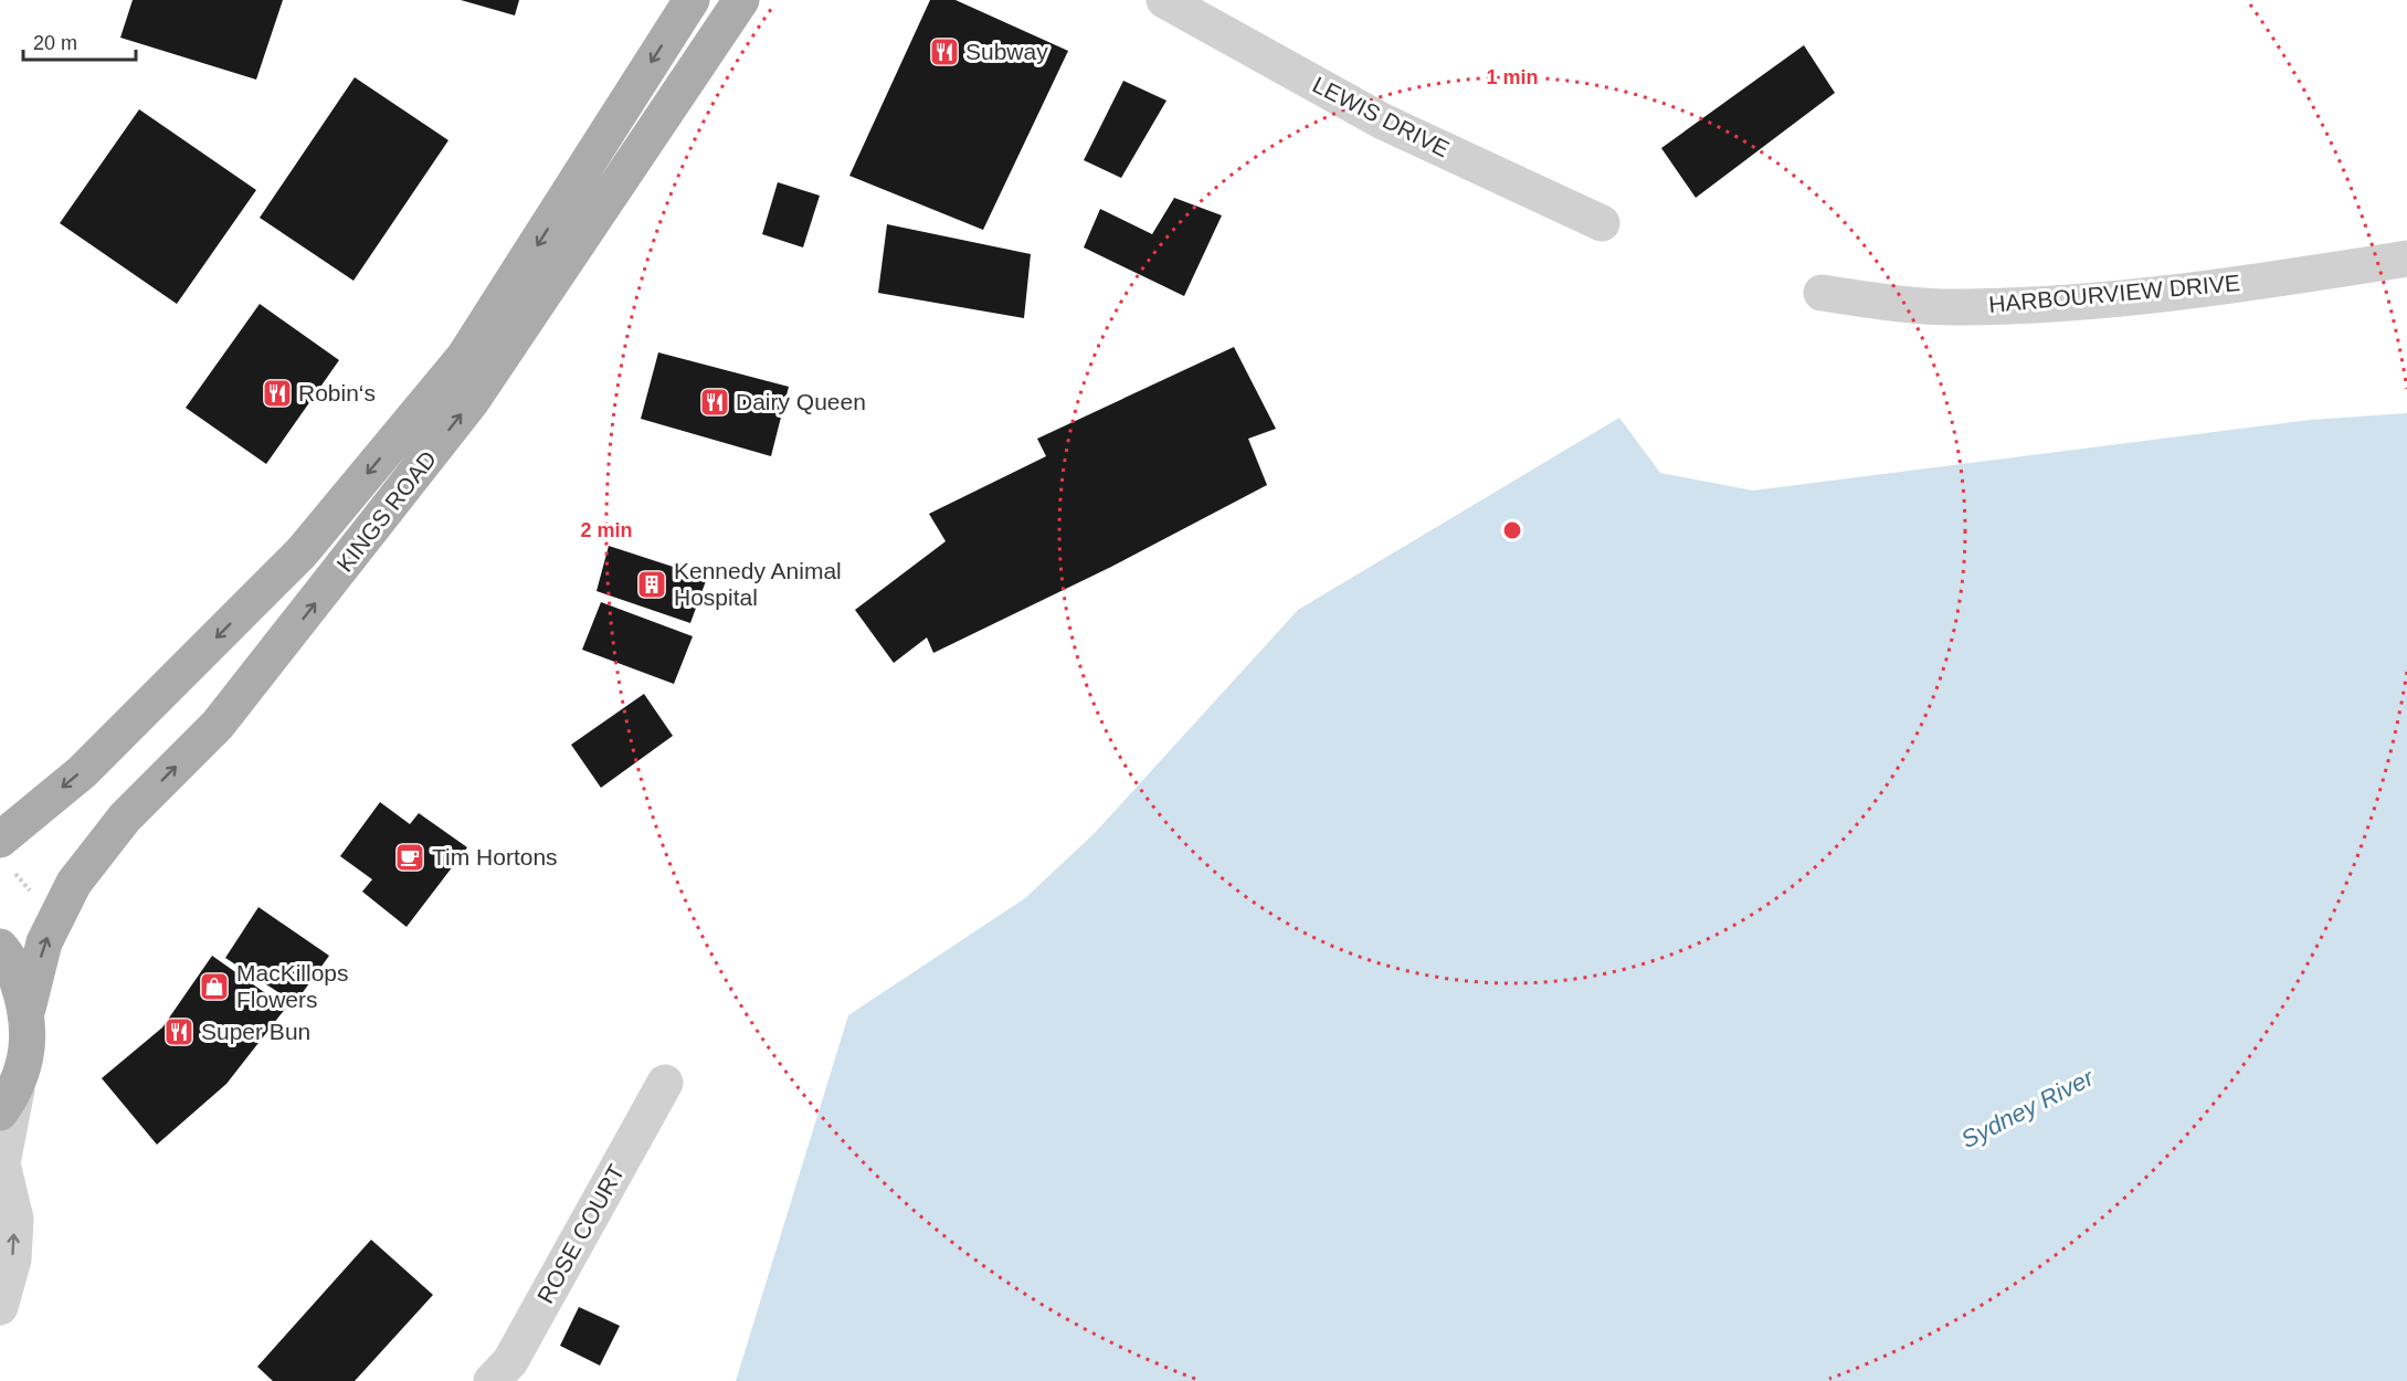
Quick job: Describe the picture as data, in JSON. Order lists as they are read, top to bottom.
{
  "streets": {
    "main road": ["KINGS ROAD"],
    "street": ["LEWIS DRIVE", "HARBOURVIEW DRIVE", "ROSE COURT"]
  },
  "water": ["Sydney River"],
  "places": {
    "restaurant": [
      "Subway",
      "Robin‘s",
      "Dairy Queen",
      "Super Bun"
    ],
    "building": ["Kennedy Animal Hospital"],
    "cafe": ["Tim Hortons"],
    "shop": ["MacKillops Flowers"]
  },
  "scale_bar": "20 m",
  "rings": ["1 min", "2 min"]
}
